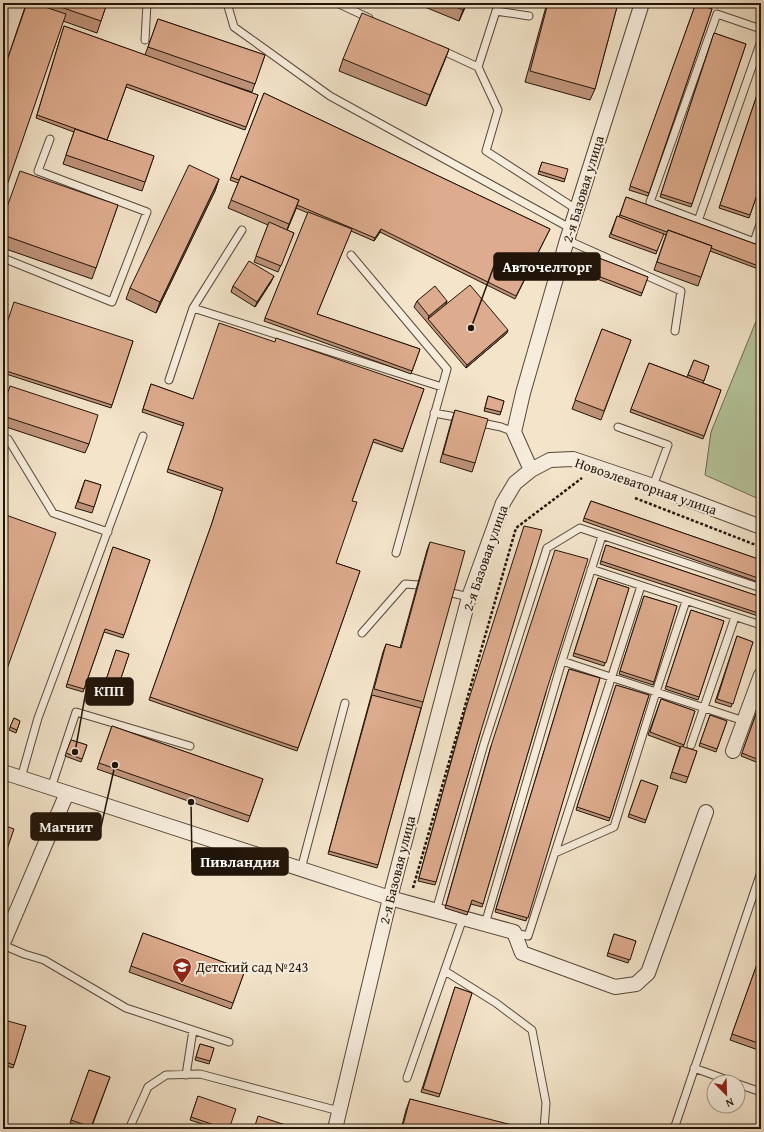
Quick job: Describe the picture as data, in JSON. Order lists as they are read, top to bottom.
{
  "streets": {
    "street": ["2-я Базовая улица", "Новоэлеваторная улица"]
  },
  "crossings": [
    ["2-я Базовая улица", "Новоэлеваторная улица"]
  ],
  "places": {
    "other": [
      "Авточелторг",
      "КПП",
      "Магнит",
      "Пивландия"
    ],
    "school or university": ["Детский сад №243"]
  },
  "north": "bottom right"
}
